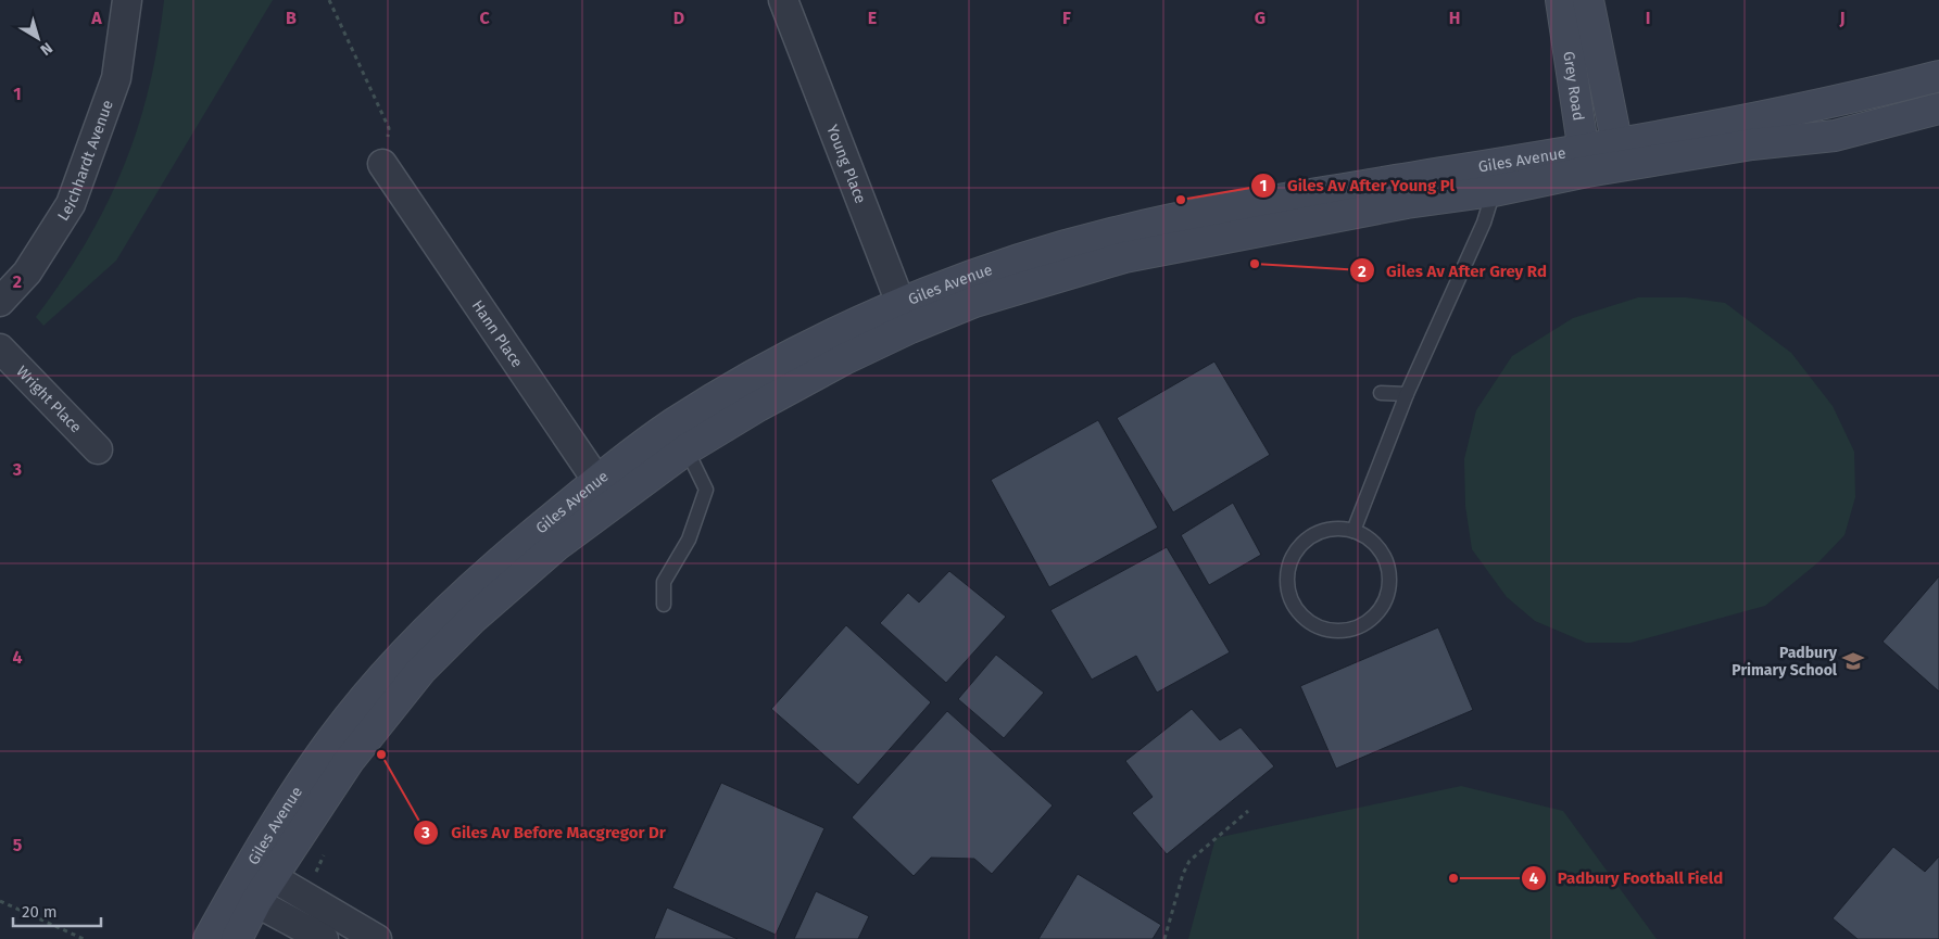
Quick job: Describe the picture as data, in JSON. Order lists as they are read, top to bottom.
{
  "streets": {
    "street": [
      "Grey Road",
      "Giles Avenue",
      "Leichhardt Avenue",
      "Young Place",
      "Hann Place",
      "Wright Place"
    ]
  },
  "crossings": [
    ["Grey Road", "Giles Avenue"],
    ["Giles Avenue", "Young Place"],
    ["Giles Avenue", "Hann Place"]
  ],
  "places": {
    "other": [
      "Giles Av After Young Pl",
      "Giles Av After Grey Rd",
      "Giles Av Before Macgregor Dr",
      "Padbury Football Field"
    ],
    "school or university": ["Padbury Primary School"]
  },
  "scale_bar": "20 m",
  "north": "bottom right",
  "grid": {
    "columns": [
      "A",
      "B",
      "C",
      "D",
      "E",
      "F",
      "G",
      "H",
      "I",
      "J"
    ],
    "rows": [
      "1",
      "2",
      "3",
      "4",
      "5"
    ]
  }
}
